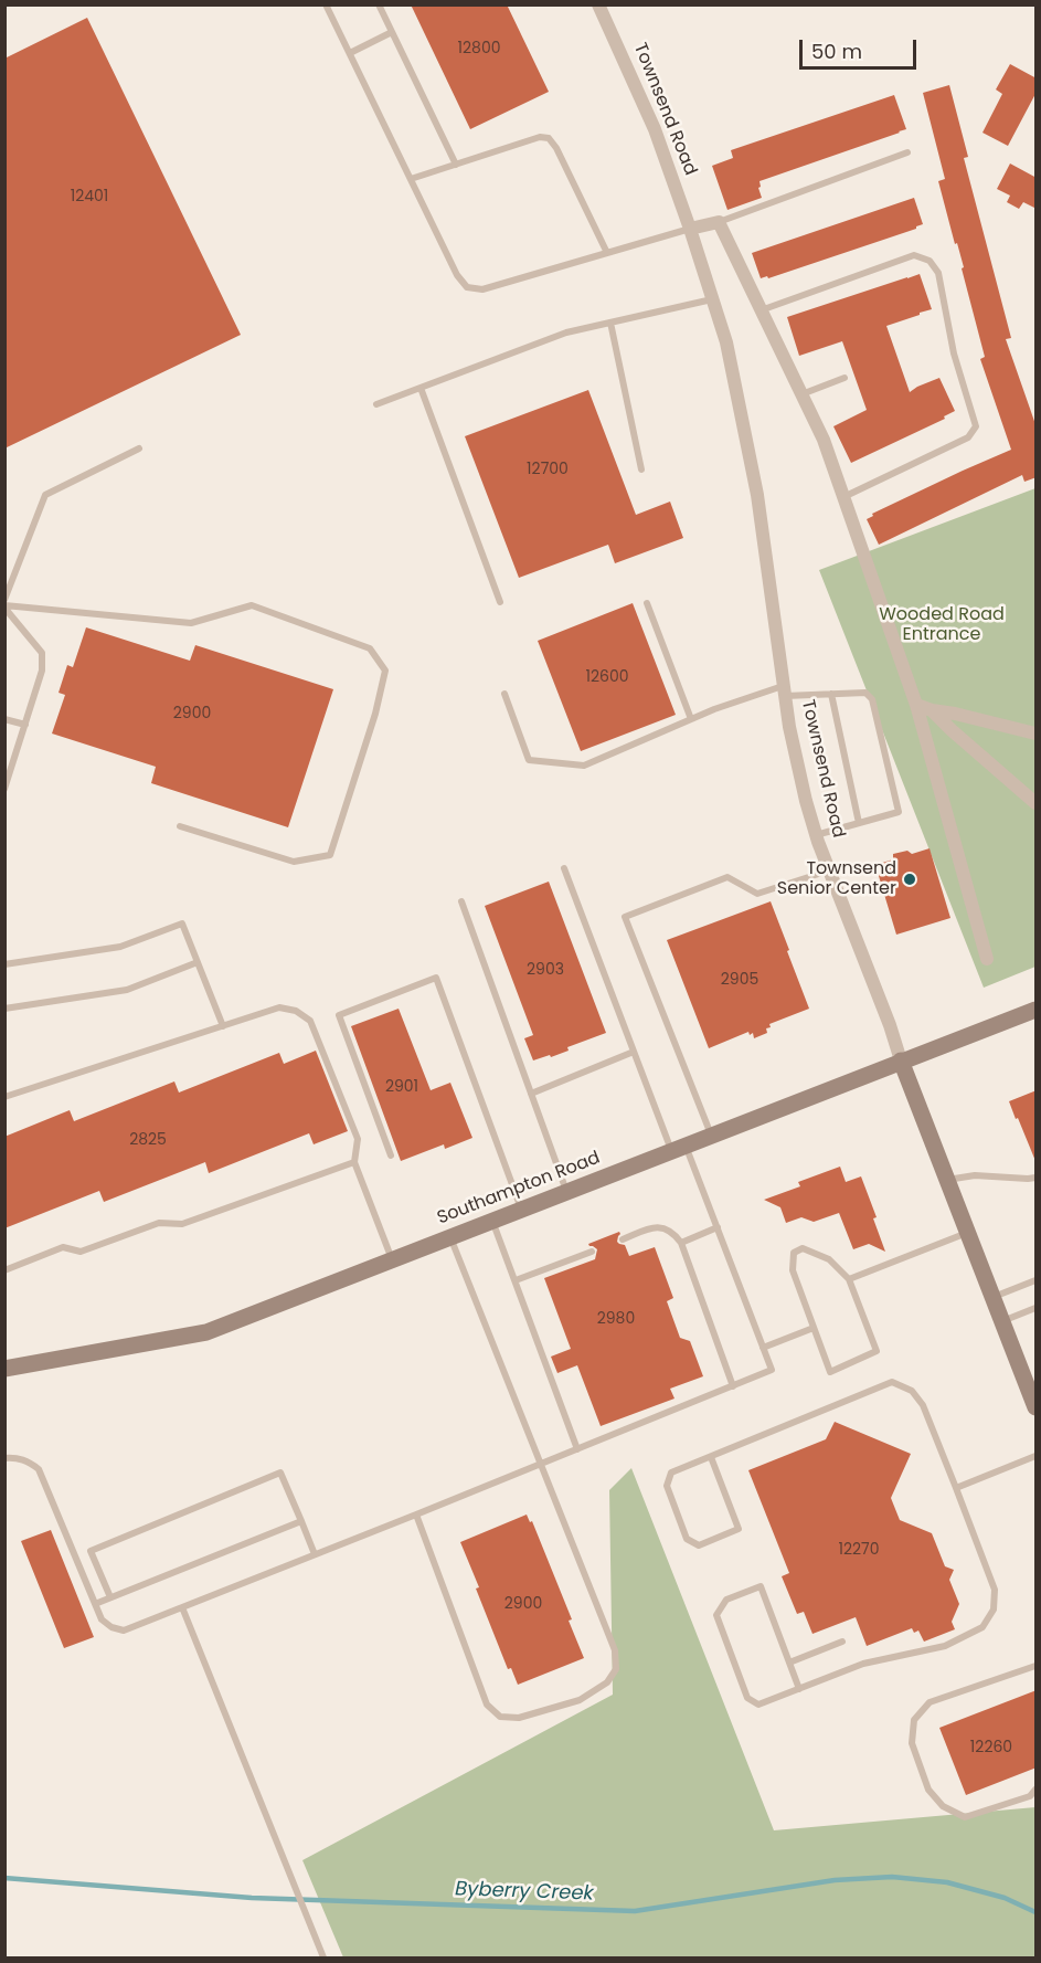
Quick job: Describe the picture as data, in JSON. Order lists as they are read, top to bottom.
{
  "streets": {
    "street": ["Townsend Road", "Southampton Road"]
  },
  "crossings": [
    ["Townsend Road", "Southampton Road"]
  ],
  "water": ["Byberry Creek"],
  "parks": ["Wooded Road Entrance"],
  "places": ["Townsend Senior Center"],
  "house_numbers": [
    "12800",
    "12401",
    "12700",
    "12600",
    "2900",
    "2903",
    "2905",
    "2901",
    "2825",
    "2980",
    "12270",
    "2900",
    "12260"
  ],
  "scale_bar": "50 m"
}
